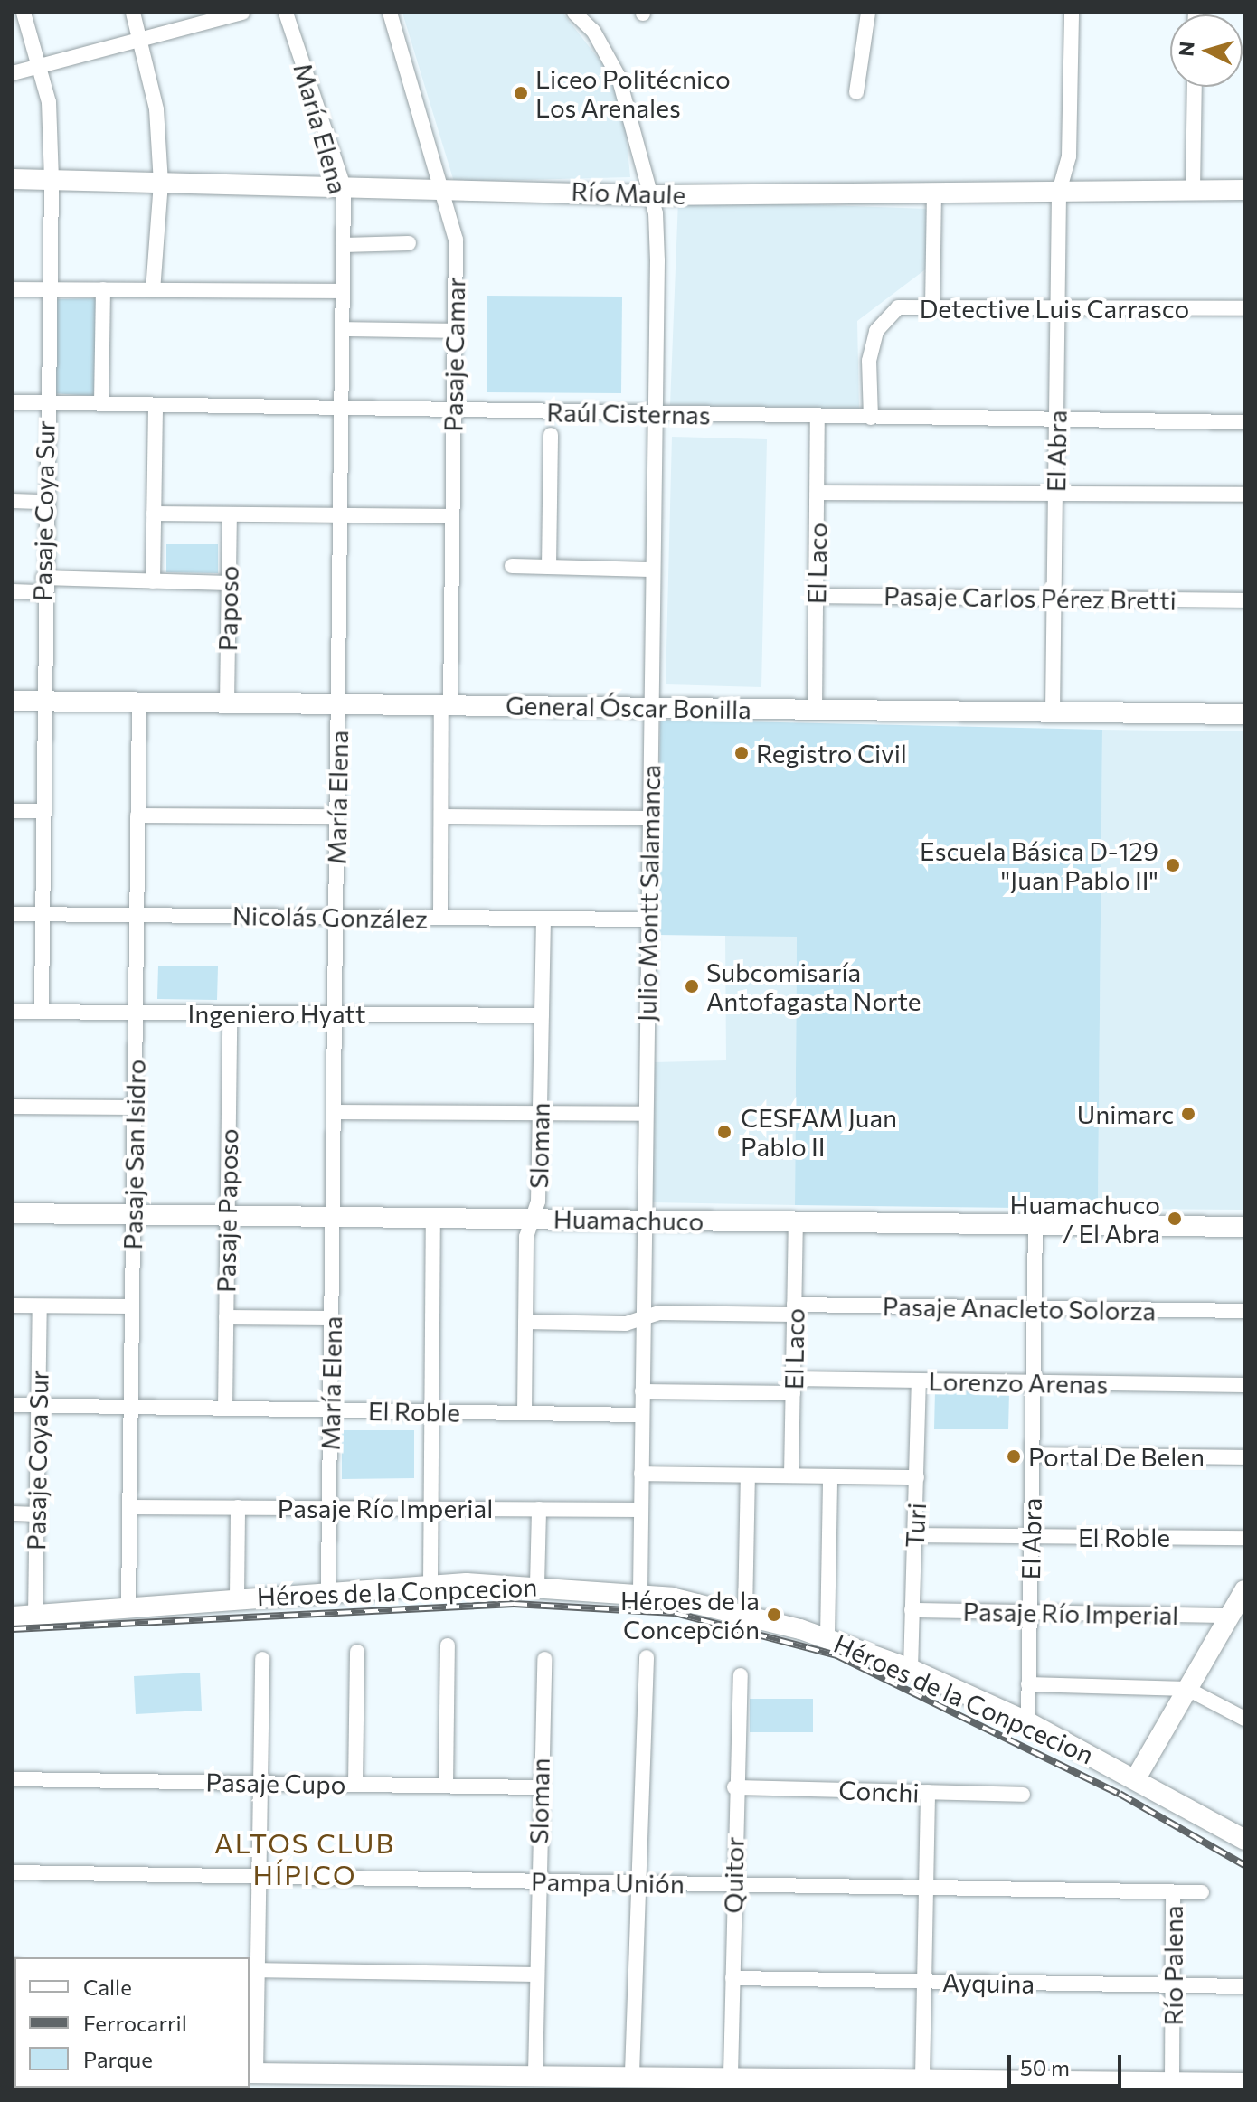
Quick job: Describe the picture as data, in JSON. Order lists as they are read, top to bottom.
{
  "streets": {
    "street": [
      "María Elena",
      "Río Maule",
      "Detective Luis Carrasco",
      "Pasaje Camar",
      "Raúl Cisternas",
      "El Abra",
      "Pasaje Coya Sur",
      "El Laco",
      "Pasaje Carlos Pérez Bretti",
      "Paposo",
      "General Óscar Bonilla",
      "Julio Montt Salamanca",
      "Nicolás González",
      "Ingeniero Hyatt",
      "Sloman",
      "Pasaje San Isidro",
      "Pasaje Paposo",
      "Huamachuco",
      "Pasaje Anacleto Solorza",
      "Lorenzo Arenas",
      "El Roble",
      "Pasaje Río Imperial",
      "Turi",
      "Héroes de la Conpcecion",
      "Pasaje Cupo",
      "Conchi",
      "Quitor",
      "Pampa Unión",
      "Río Palena",
      "Ayquina"
    ]
  },
  "crossings": [
    ["María Elena", "Río Maule"],
    ["María Elena", "Raúl Cisternas"],
    ["María Elena", "General Óscar Bonilla"],
    ["María Elena", "Nicolás González"],
    ["María Elena", "Ingeniero Hyatt"],
    ["María Elena", "Huamachuco"],
    ["María Elena", "El Roble"],
    ["María Elena", "Pasaje Río Imperial"],
    ["María Elena", "Héroes de la Conpcecion"],
    ["Río Maule", "Pasaje Camar"],
    ["Río Maule", "El Abra"],
    ["Río Maule", "Pasaje Coya Sur"],
    ["Río Maule", "Julio Montt Salamanca"],
    ["Detective Luis Carrasco", "Raúl Cisternas"],
    ["Detective Luis Carrasco", "El Abra"],
    ["Pasaje Camar", "Raúl Cisternas"],
    ["Pasaje Camar", "General Óscar Bonilla"],
    ["Pasaje Camar", "Nicolás González"],
    ["Raúl Cisternas", "El Abra"],
    ["Raúl Cisternas", "Pasaje Coya Sur"],
    ["Raúl Cisternas", "El Laco"],
    ["Raúl Cisternas", "Julio Montt Salamanca"],
    ["El Abra", "Pasaje Carlos Pérez Bretti"],
    ["El Abra", "General Óscar Bonilla"],
    ["El Abra", "Huamachuco"],
    ["El Abra", "Pasaje Anacleto Solorza"],
    ["El Abra", "Lorenzo Arenas"],
    ["El Abra", "El Roble"],
    ["El Abra", "Pasaje Río Imperial"],
    ["El Abra", "Héroes de la Conpcecion"],
    ["Pasaje Coya Sur", "General Óscar Bonilla"],
    ["Pasaje Coya Sur", "Nicolás González"],
    ["Pasaje Coya Sur", "Ingeniero Hyatt"],
    ["Pasaje Coya Sur", "El Roble"],
    ["Pasaje Coya Sur", "Héroes de la Conpcecion"],
    ["El Laco", "Pasaje Carlos Pérez Bretti"],
    ["El Laco", "General Óscar Bonilla"],
    ["El Laco", "Huamachuco"],
    ["El Laco", "Pasaje Anacleto Solorza"],
    ["El Laco", "Lorenzo Arenas"],
    ["Paposo", "General Óscar Bonilla"],
    ["General Óscar Bonilla", "Julio Montt Salamanca"],
    ["General Óscar Bonilla", "Pasaje San Isidro"],
    ["Julio Montt Salamanca", "Nicolás González"],
    ["Julio Montt Salamanca", "Huamachuco"],
    ["Julio Montt Salamanca", "Pasaje Anacleto Solorza"],
    ["Julio Montt Salamanca", "Lorenzo Arenas"],
    ["Julio Montt Salamanca", "El Roble"],
    ["Julio Montt Salamanca", "Pasaje Río Imperial"],
    ["Julio Montt Salamanca", "Héroes de la Conpcecion"],
    ["Nicolás González", "Sloman"],
    ["Nicolás González", "Pasaje San Isidro"],
    ["Ingeniero Hyatt", "Sloman"],
    ["Ingeniero Hyatt", "Pasaje San Isidro"],
    ["Ingeniero Hyatt", "Pasaje Paposo"],
    ["Sloman", "Huamachuco"],
    ["Sloman", "Pasaje Anacleto Solorza"],
    ["Sloman", "El Roble"],
    ["Sloman", "Pasaje Cupo"],
    ["Sloman", "Pampa Unión"],
    ["Pasaje San Isidro", "Huamachuco"],
    ["Pasaje San Isidro", "El Roble"],
    ["Pasaje San Isidro", "Pasaje Río Imperial"],
    ["Pasaje San Isidro", "Héroes de la Conpcecion"],
    ["Pasaje Paposo", "Huamachuco"],
    ["Pasaje Paposo", "El Roble"],
    ["Lorenzo Arenas", "Turi"],
    ["El Roble", "Turi"],
    ["Pasaje Río Imperial", "Turi"],
    ["Turi", "Héroes de la Conpcecion"],
    ["Conchi", "Quitor"],
    ["Quitor", "Pampa Unión"],
    ["Quitor", "Ayquina"],
    ["Pampa Unión", "Río Palena"],
    ["Río Palena", "Ayquina"]
  ],
  "districts": ["ALTOS CLUB HÍPICO"],
  "places": [
    "Liceo Politécnico Los Arenales",
    "Registro Civil",
    "Escuela Básica D-129 \"Juan Pablo II\"",
    "Subcomisaría Antofagasta Norte",
    "Unimarc",
    "CESFAM Juan Pablo II",
    "Huamachuco / El Abra",
    "Portal De Belen",
    "Héroes de la Concepción"
  ],
  "legend": ["Calle", "Ferrocarril", "Parque"],
  "scale_bar": "50 m",
  "north": "left"
}
